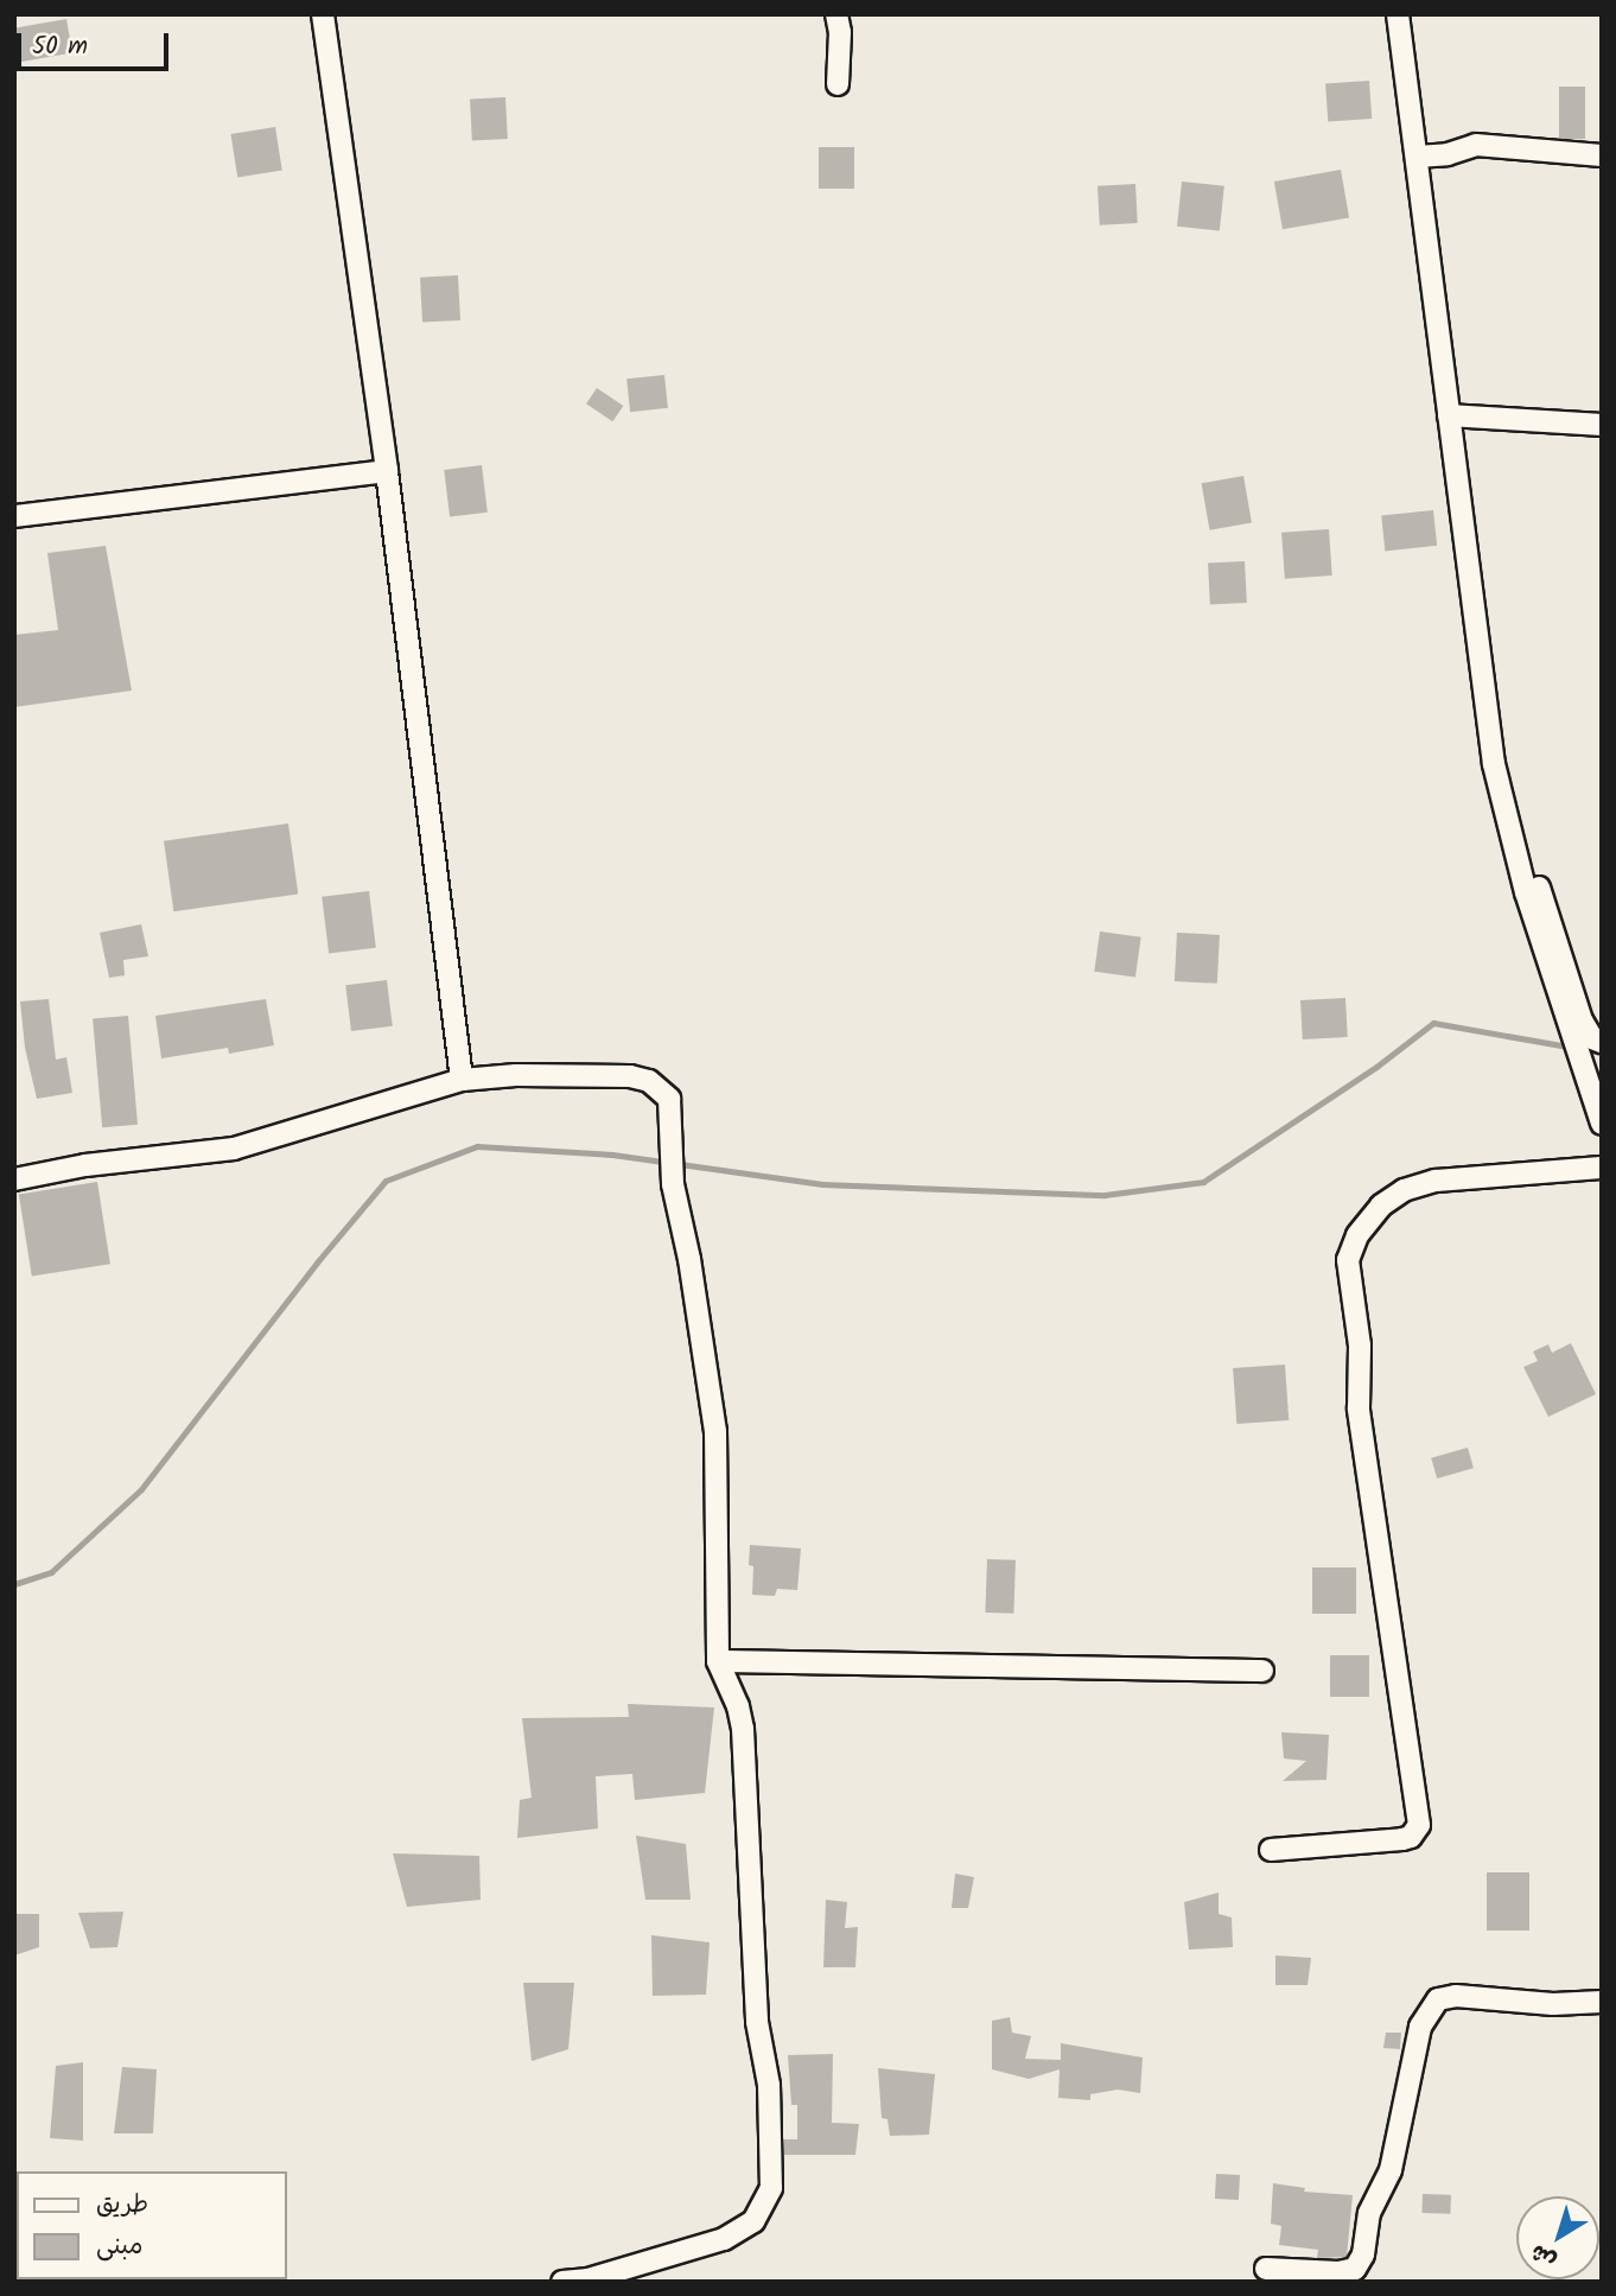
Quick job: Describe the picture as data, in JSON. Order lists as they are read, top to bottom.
{
  "legend": ["طريق", "مبنى"],
  "scale_bar": "50 m",
  "north": "bottom left"
}
